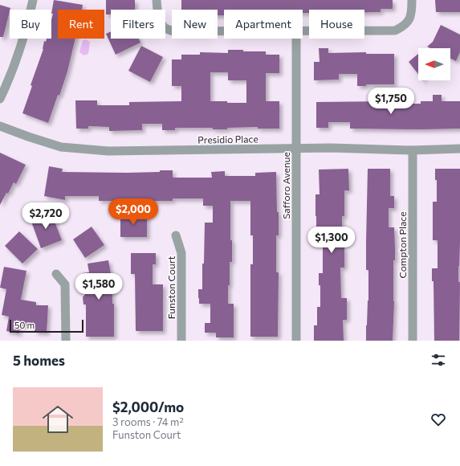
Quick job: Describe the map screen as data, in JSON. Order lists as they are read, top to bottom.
{
  "streets": {
    "street": [
      "Presidio Place",
      "Safforo Avenue",
      "Compton Place",
      "Funston Court"
    ]
  },
  "crossings": [
    ["Presidio Place", "Safforo Avenue"],
    ["Presidio Place", "Compton Place"]
  ],
  "scale_bar": "50 m",
  "north": "left",
  "page": {
    "chip": [
      "Buy",
      "Rent",
      "Filters",
      "New",
      "Apartment",
      "House"
    ],
    "price": [
      "$1,750",
      "$2,000",
      "$2,720",
      "$1,300",
      "$1,580"
    ],
    "scale": "50 m",
    "heading": "5 homes",
    "list": [
      {
        "name": "$2,000/mo",
        "note": "3 rooms · 74 m² · Funston Court"
      }
    ]
  }
}
